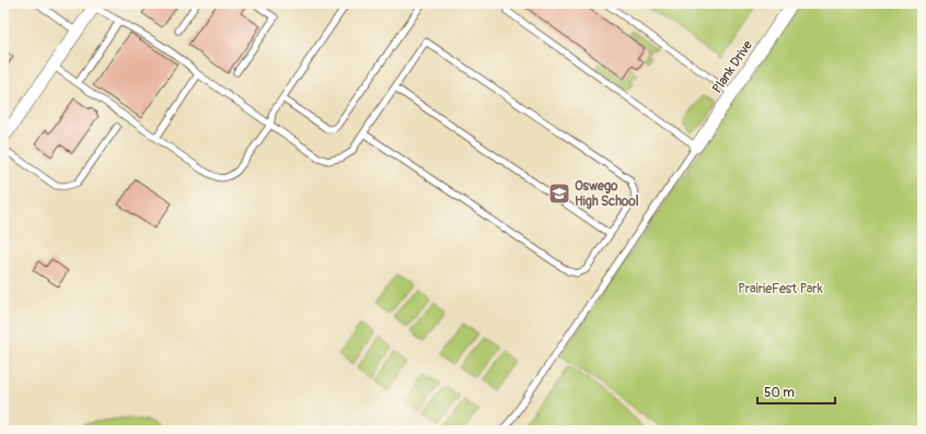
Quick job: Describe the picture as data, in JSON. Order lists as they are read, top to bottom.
{
  "streets": {
    "street": ["Plank Drive"]
  },
  "parks": ["PrairieFest Park"],
  "places": {
    "school or university": ["Oswego High School"]
  },
  "scale_bar": "50 m"
}
